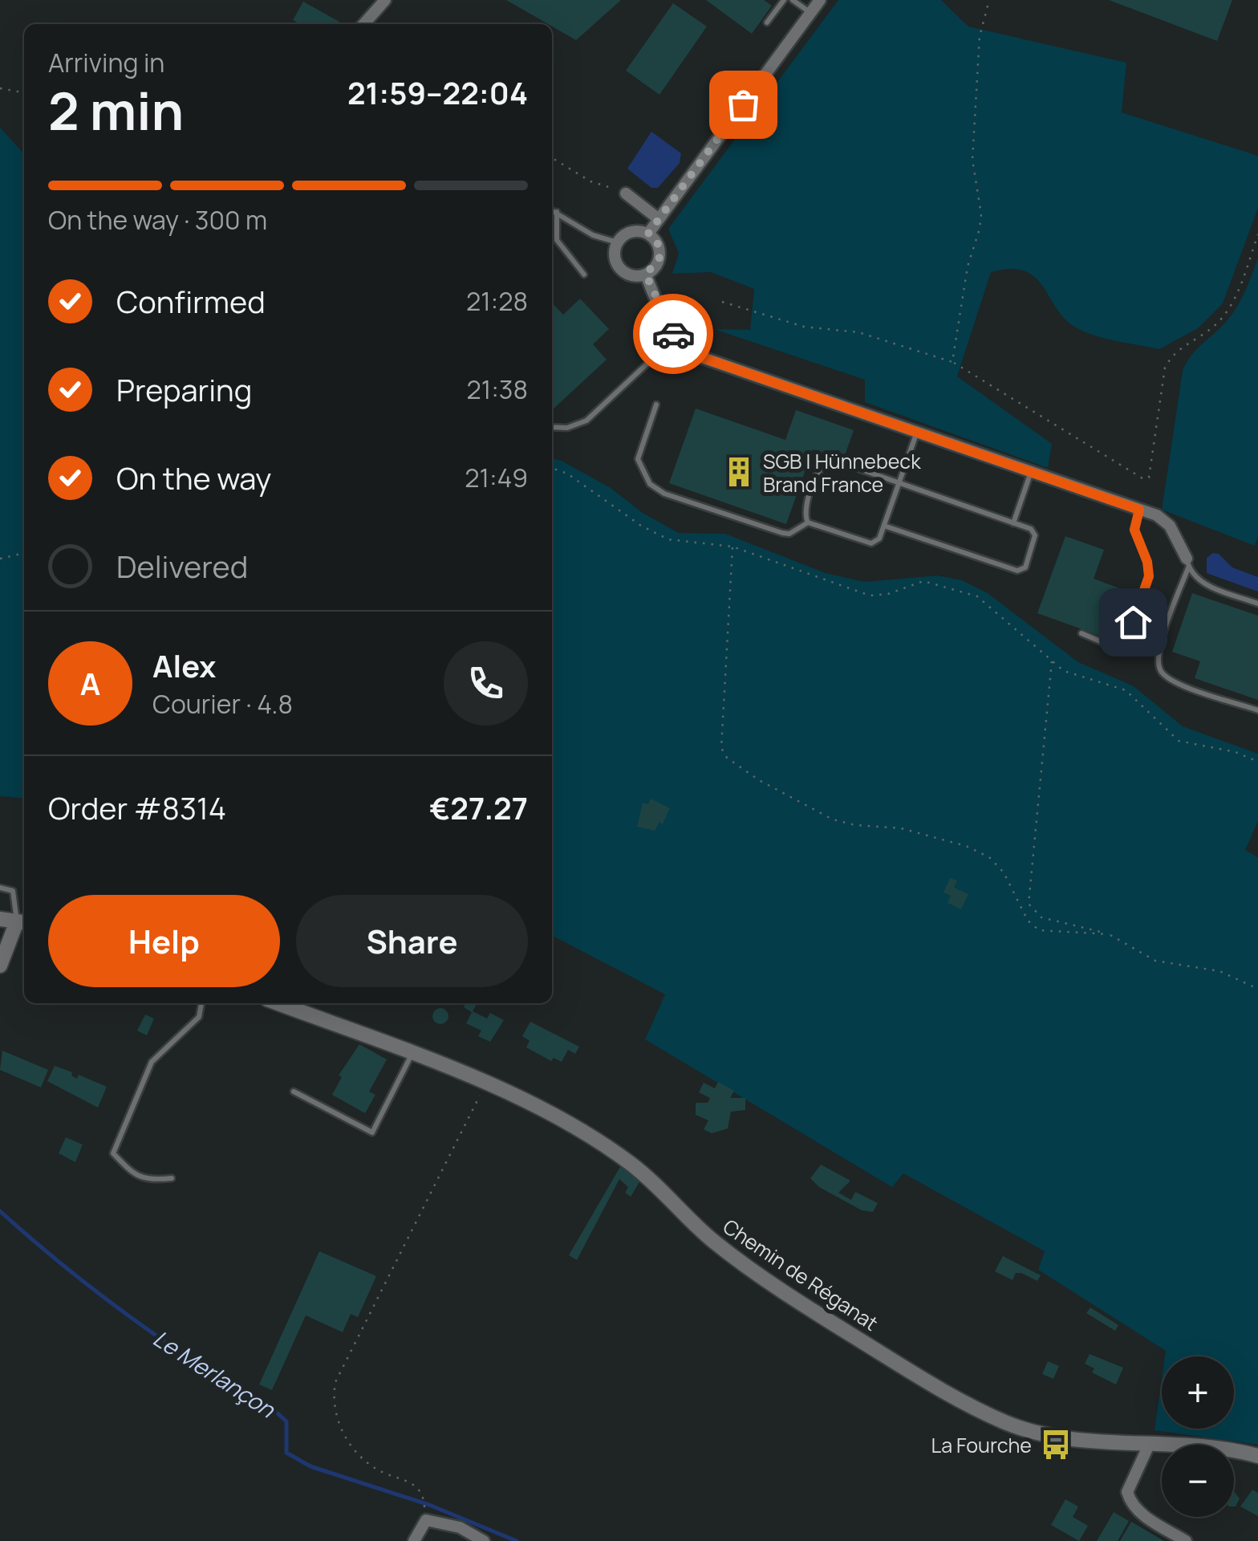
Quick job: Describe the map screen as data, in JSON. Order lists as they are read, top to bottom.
{
  "streets": {
    "street": ["Chemin de Réganat"]
  },
  "water": ["Le Merlançon"],
  "places": {
    "building": ["SGB | Hünnebeck Brand France"],
    "bus stop": ["La Fourche"]
  },
  "page": {
    "heading": ["2 min", "Arriving in", "21:59–22:04"],
    "panel": [
      "Alex",
      "Courier · 4.8",
      "Order #8314",
      "€27.27"
    ],
    "bar": "On the way · 300 m",
    "list": [
      ["Confirmed", "21:28"],
      ["Preparing", "21:38"],
      ["On the way", "21:49"],
      "Delivered"
    ],
    "round": "A",
    "buttons": ["Help", "Share"],
    "map_buttons": ["+", "−"]
  }
}
